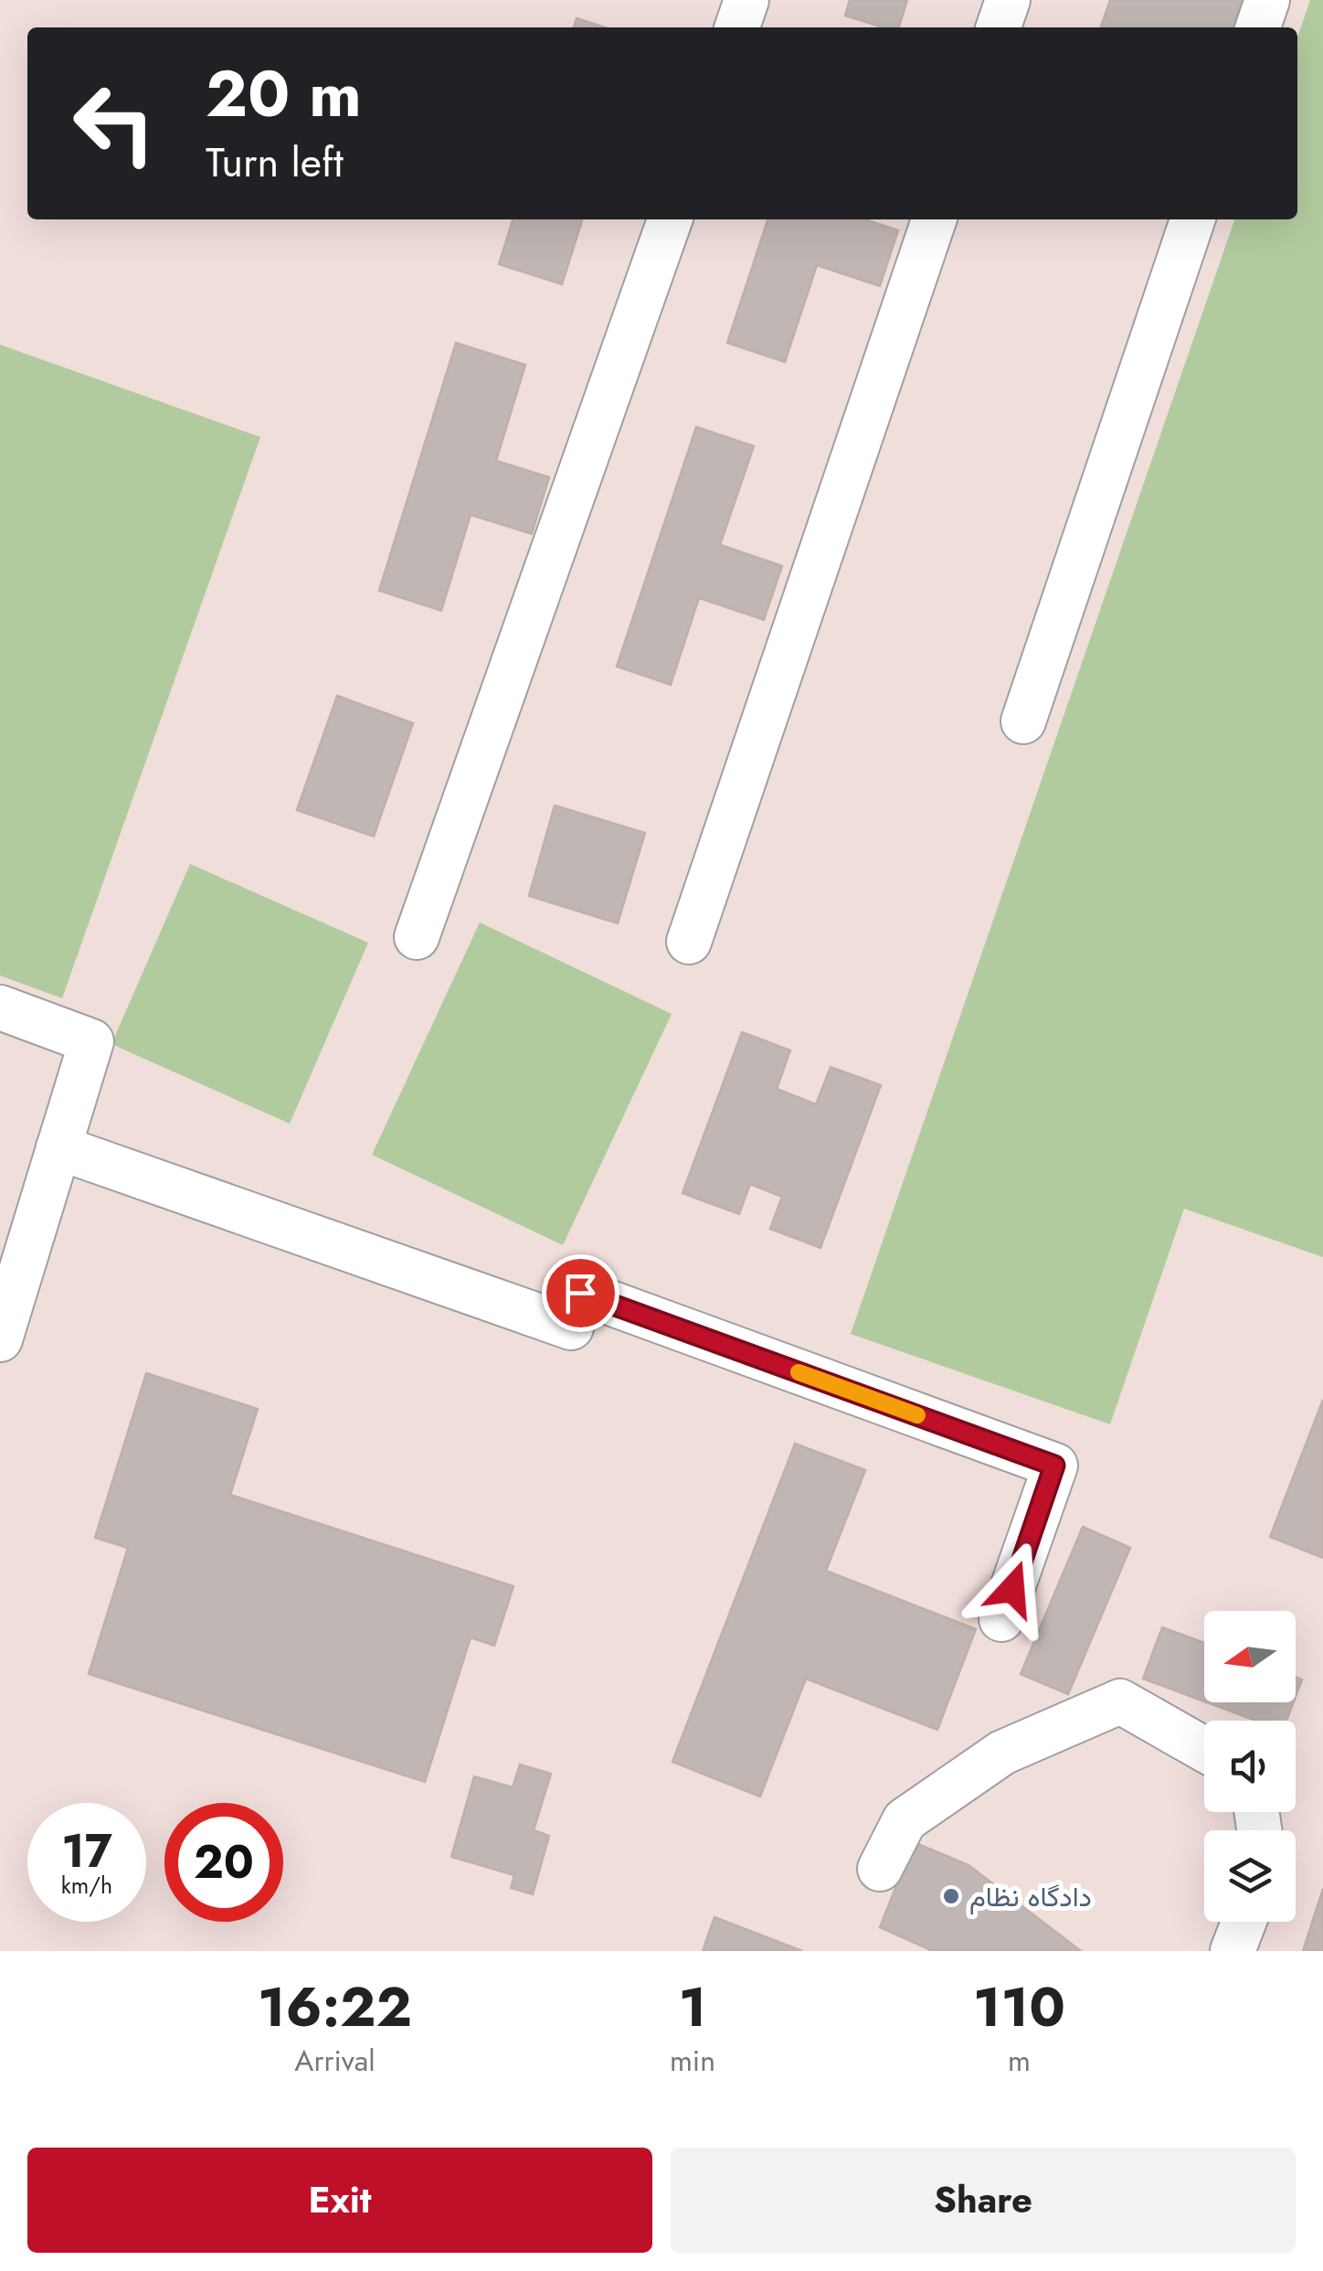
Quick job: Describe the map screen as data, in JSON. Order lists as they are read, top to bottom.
{
  "places": ["دادگاه نظام"],
  "north": "left",
  "page": {
    "turn": ["20 m", "Turn left"],
    "speed": "17 km/h",
    "limit": "20",
    "eta": [
      "16:22",
      "Arrival",
      "1",
      "min",
      "110",
      "m"
    ],
    "buttons": ["Exit", "Share"]
  }
}
